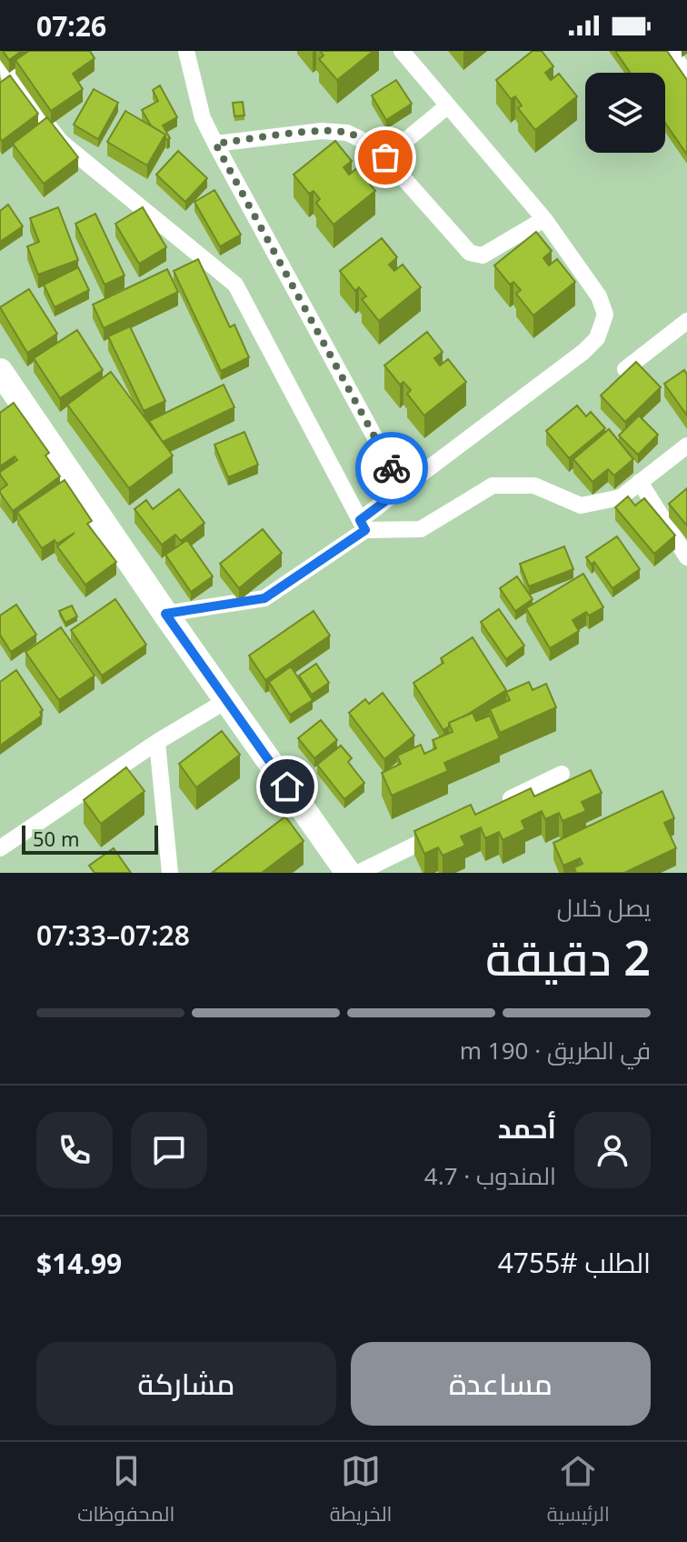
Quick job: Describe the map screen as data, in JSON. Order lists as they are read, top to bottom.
{
  "scale_bar": "50 m",
  "page": {
    "status": "07:26",
    "scale": "50 m",
    "heading": ["2 دقيقة", "يصل خلال", "07:28–07:33"],
    "panel": [
      "أحمد",
      "المندوب · 4.7",
      "الطلب #4755",
      "$14.99"
    ],
    "bar": "في الطريق · 190 m",
    "buttons": ["مساعدة", "مشاركة"],
    "tabs": ["الرئيسية", "الخريطة", "المحفوظات"]
  }
}
